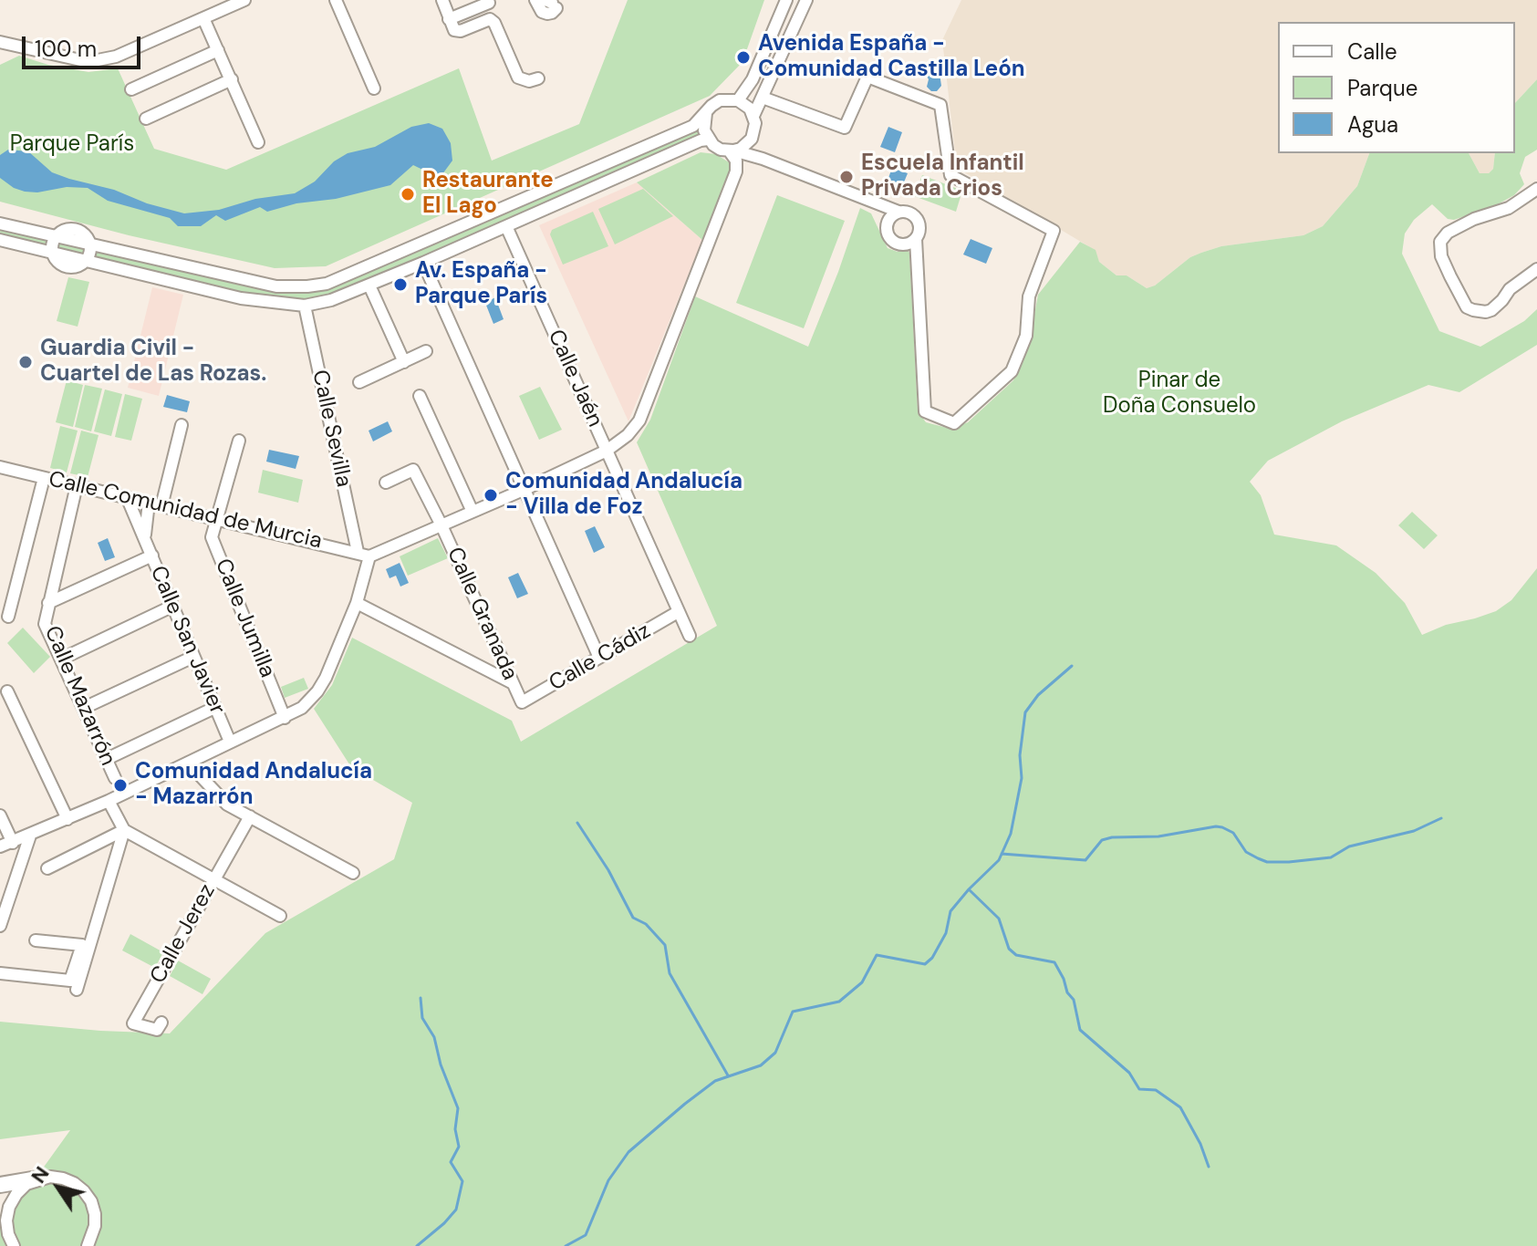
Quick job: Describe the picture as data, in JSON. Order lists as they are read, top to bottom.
{
  "streets": {
    "street": [
      "Calle Jaén",
      "Calle Sevilla",
      "Calle Comunidad de Murcia",
      "Calle Granada",
      "Calle Jumilla",
      "Calle San Javier",
      "Calle Cádiz",
      "Calle Mazarrón",
      "Calle Jerez"
    ]
  },
  "crossings": [
    ["Calle Jaén", "Calle Cádiz"],
    ["Calle Sevilla", "Calle Comunidad de Murcia"],
    ["Calle Comunidad de Murcia", "Calle Jumilla"],
    ["Calle Comunidad de Murcia", "Calle San Javier"],
    ["Calle Comunidad de Murcia", "Calle Mazarrón"],
    ["Calle Granada", "Calle Cádiz"]
  ],
  "parks": ["Parque París", "Pinar de Doña Consuelo"],
  "places": [
    "Avenida España - Comunidad Castilla León",
    "Escuela Infantil Privada Crios",
    "Restaurante El Lago",
    "Av. España - Parque París",
    "Guardia Civil - Cuartel de Las Rozas.",
    "Comunidad Andalucía - Villa de Foz",
    "Comunidad Andalucía - Mazarrón"
  ],
  "legend": ["Calle", "Parque", "Agua"],
  "scale_bar": "100 m",
  "north": "top left"
}
